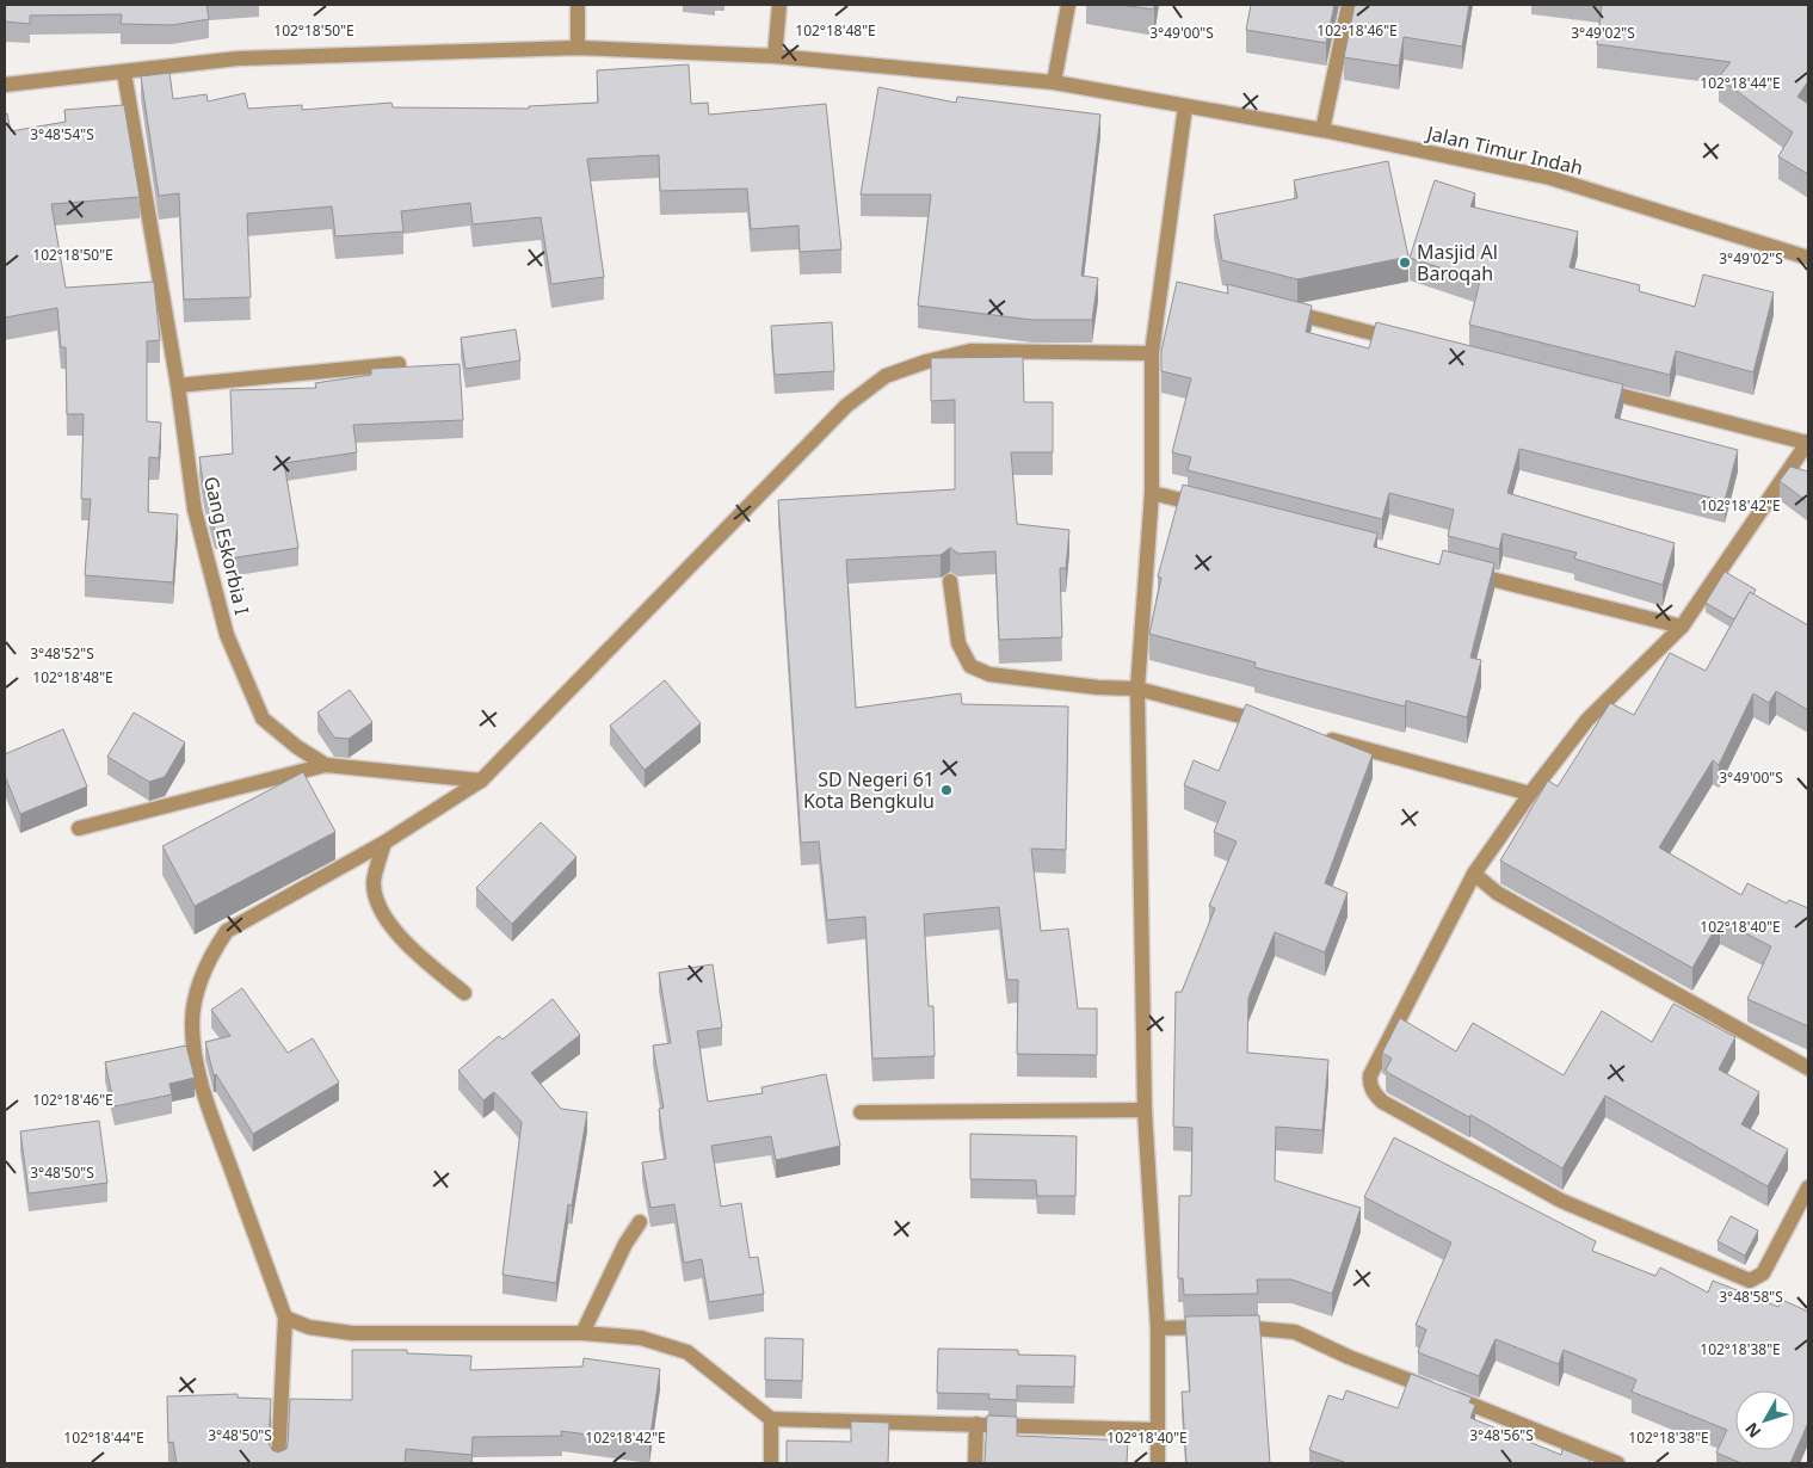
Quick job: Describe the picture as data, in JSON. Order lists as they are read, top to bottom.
{
  "streets": {
    "street": ["Jalan Timur Indah", "Gang Eskorbia I"]
  },
  "crossings": [
    ["Jalan Timur Indah", "Gang Eskorbia I"]
  ],
  "places": ["Masjid Al Baroqah", "SD Negeri 61 Kota Bengkulu"],
  "north": "bottom left",
  "coordinates": [
    "102°18'50\"E",
    "102°18'48\"E",
    "102°18'46\"E",
    "3°49'00\"S",
    "3°49'02\"S",
    "102°18'44\"E",
    "3°48'54\"S",
    "102°18'42\"E",
    "3°48'52\"S",
    "102°18'40\"E",
    "3°48'50\"S",
    "3°48'58\"S",
    "102°18'38\"E",
    "3°48'56\"S"
  ]
}
